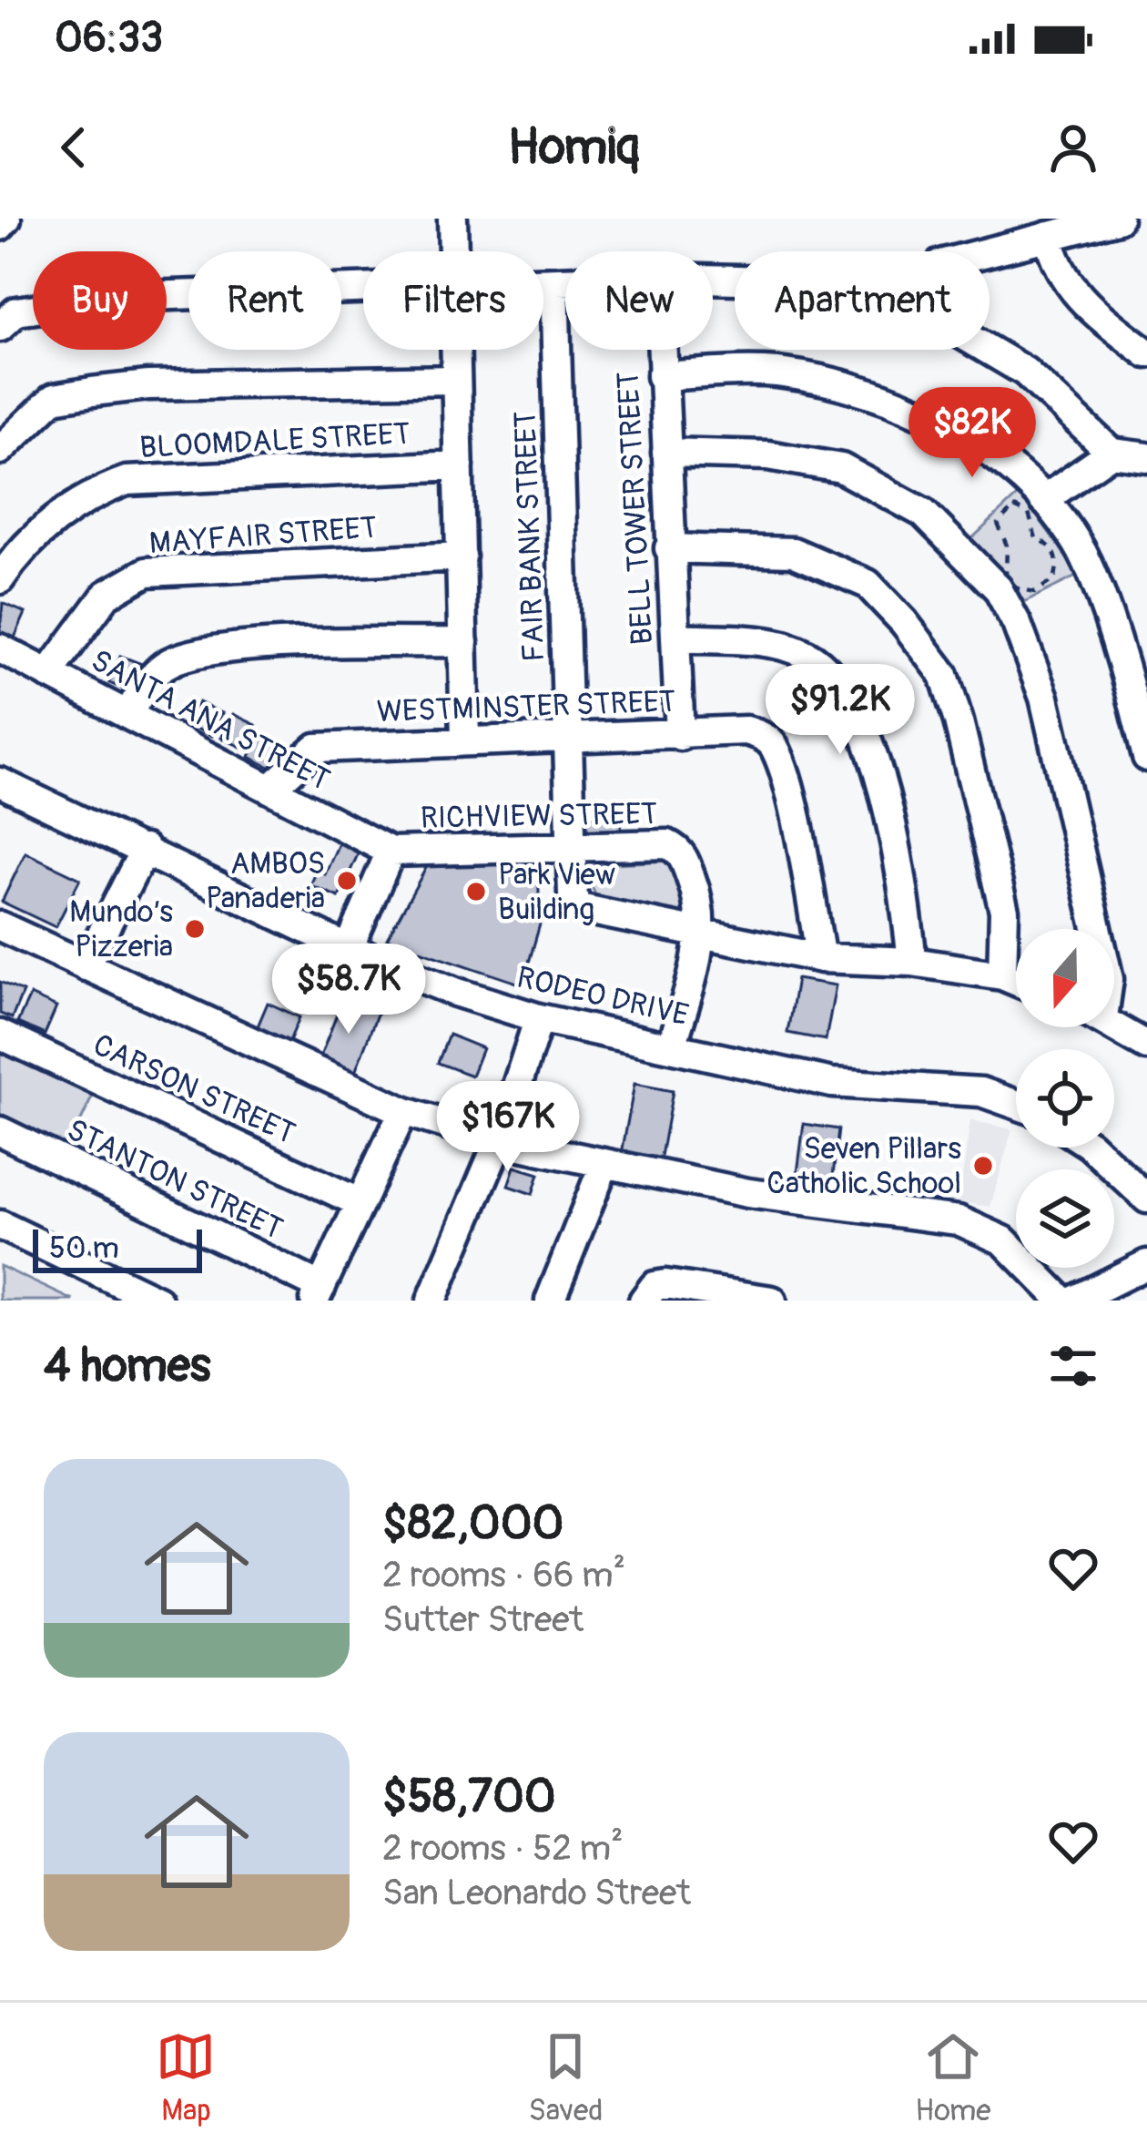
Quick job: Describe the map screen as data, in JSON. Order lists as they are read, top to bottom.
{
  "streets": {
    "street": [
      "BLOOMDALE STREET",
      "BELL TOWER STREET",
      "MAYFAIR STREET",
      "FAIR BANK STREET",
      "WESTMINSTER STREET",
      "SANTA ANA STREET",
      "RICHVIEW STREET",
      "RODEO DRIVE",
      "CARSON STREET",
      "STANTON STREET"
    ]
  },
  "crossings": [
    ["BELL TOWER STREET", "WESTMINSTER STREET"],
    ["MAYFAIR STREET", "SANTA ANA STREET"],
    ["FAIR BANK STREET", "WESTMINSTER STREET"],
    ["FAIR BANK STREET", "RICHVIEW STREET"],
    ["WESTMINSTER STREET", "SANTA ANA STREET"],
    ["SANTA ANA STREET", "RICHVIEW STREET"],
    ["RICHVIEW STREET", "RODEO DRIVE"]
  ],
  "places": [
    "AMBOS Panaderia",
    "Park View Building",
    "Mundo’s Pizzeria",
    "Seven Pillars Catholic School"
  ],
  "scale_bar": "50 m",
  "north": "bottom",
  "page": {
    "status": "06:33",
    "header": "Homiq",
    "chip": [
      "Buy",
      "Rent",
      "Filters",
      "New",
      "Apartment"
    ],
    "price": [
      "$82K",
      "$91.2K",
      "$58.7K",
      "$167K"
    ],
    "scale": "50 m",
    "heading": "4 homes",
    "list": [
      {
        "name": "$82,000",
        "note": "2 rooms · 66 m² · Sutter Street"
      },
      {
        "name": "$58,700",
        "note": "2 rooms · 52 m² · San Leonardo Street"
      }
    ],
    "tabs": ["Map", "Saved", "Home"]
  }
}
